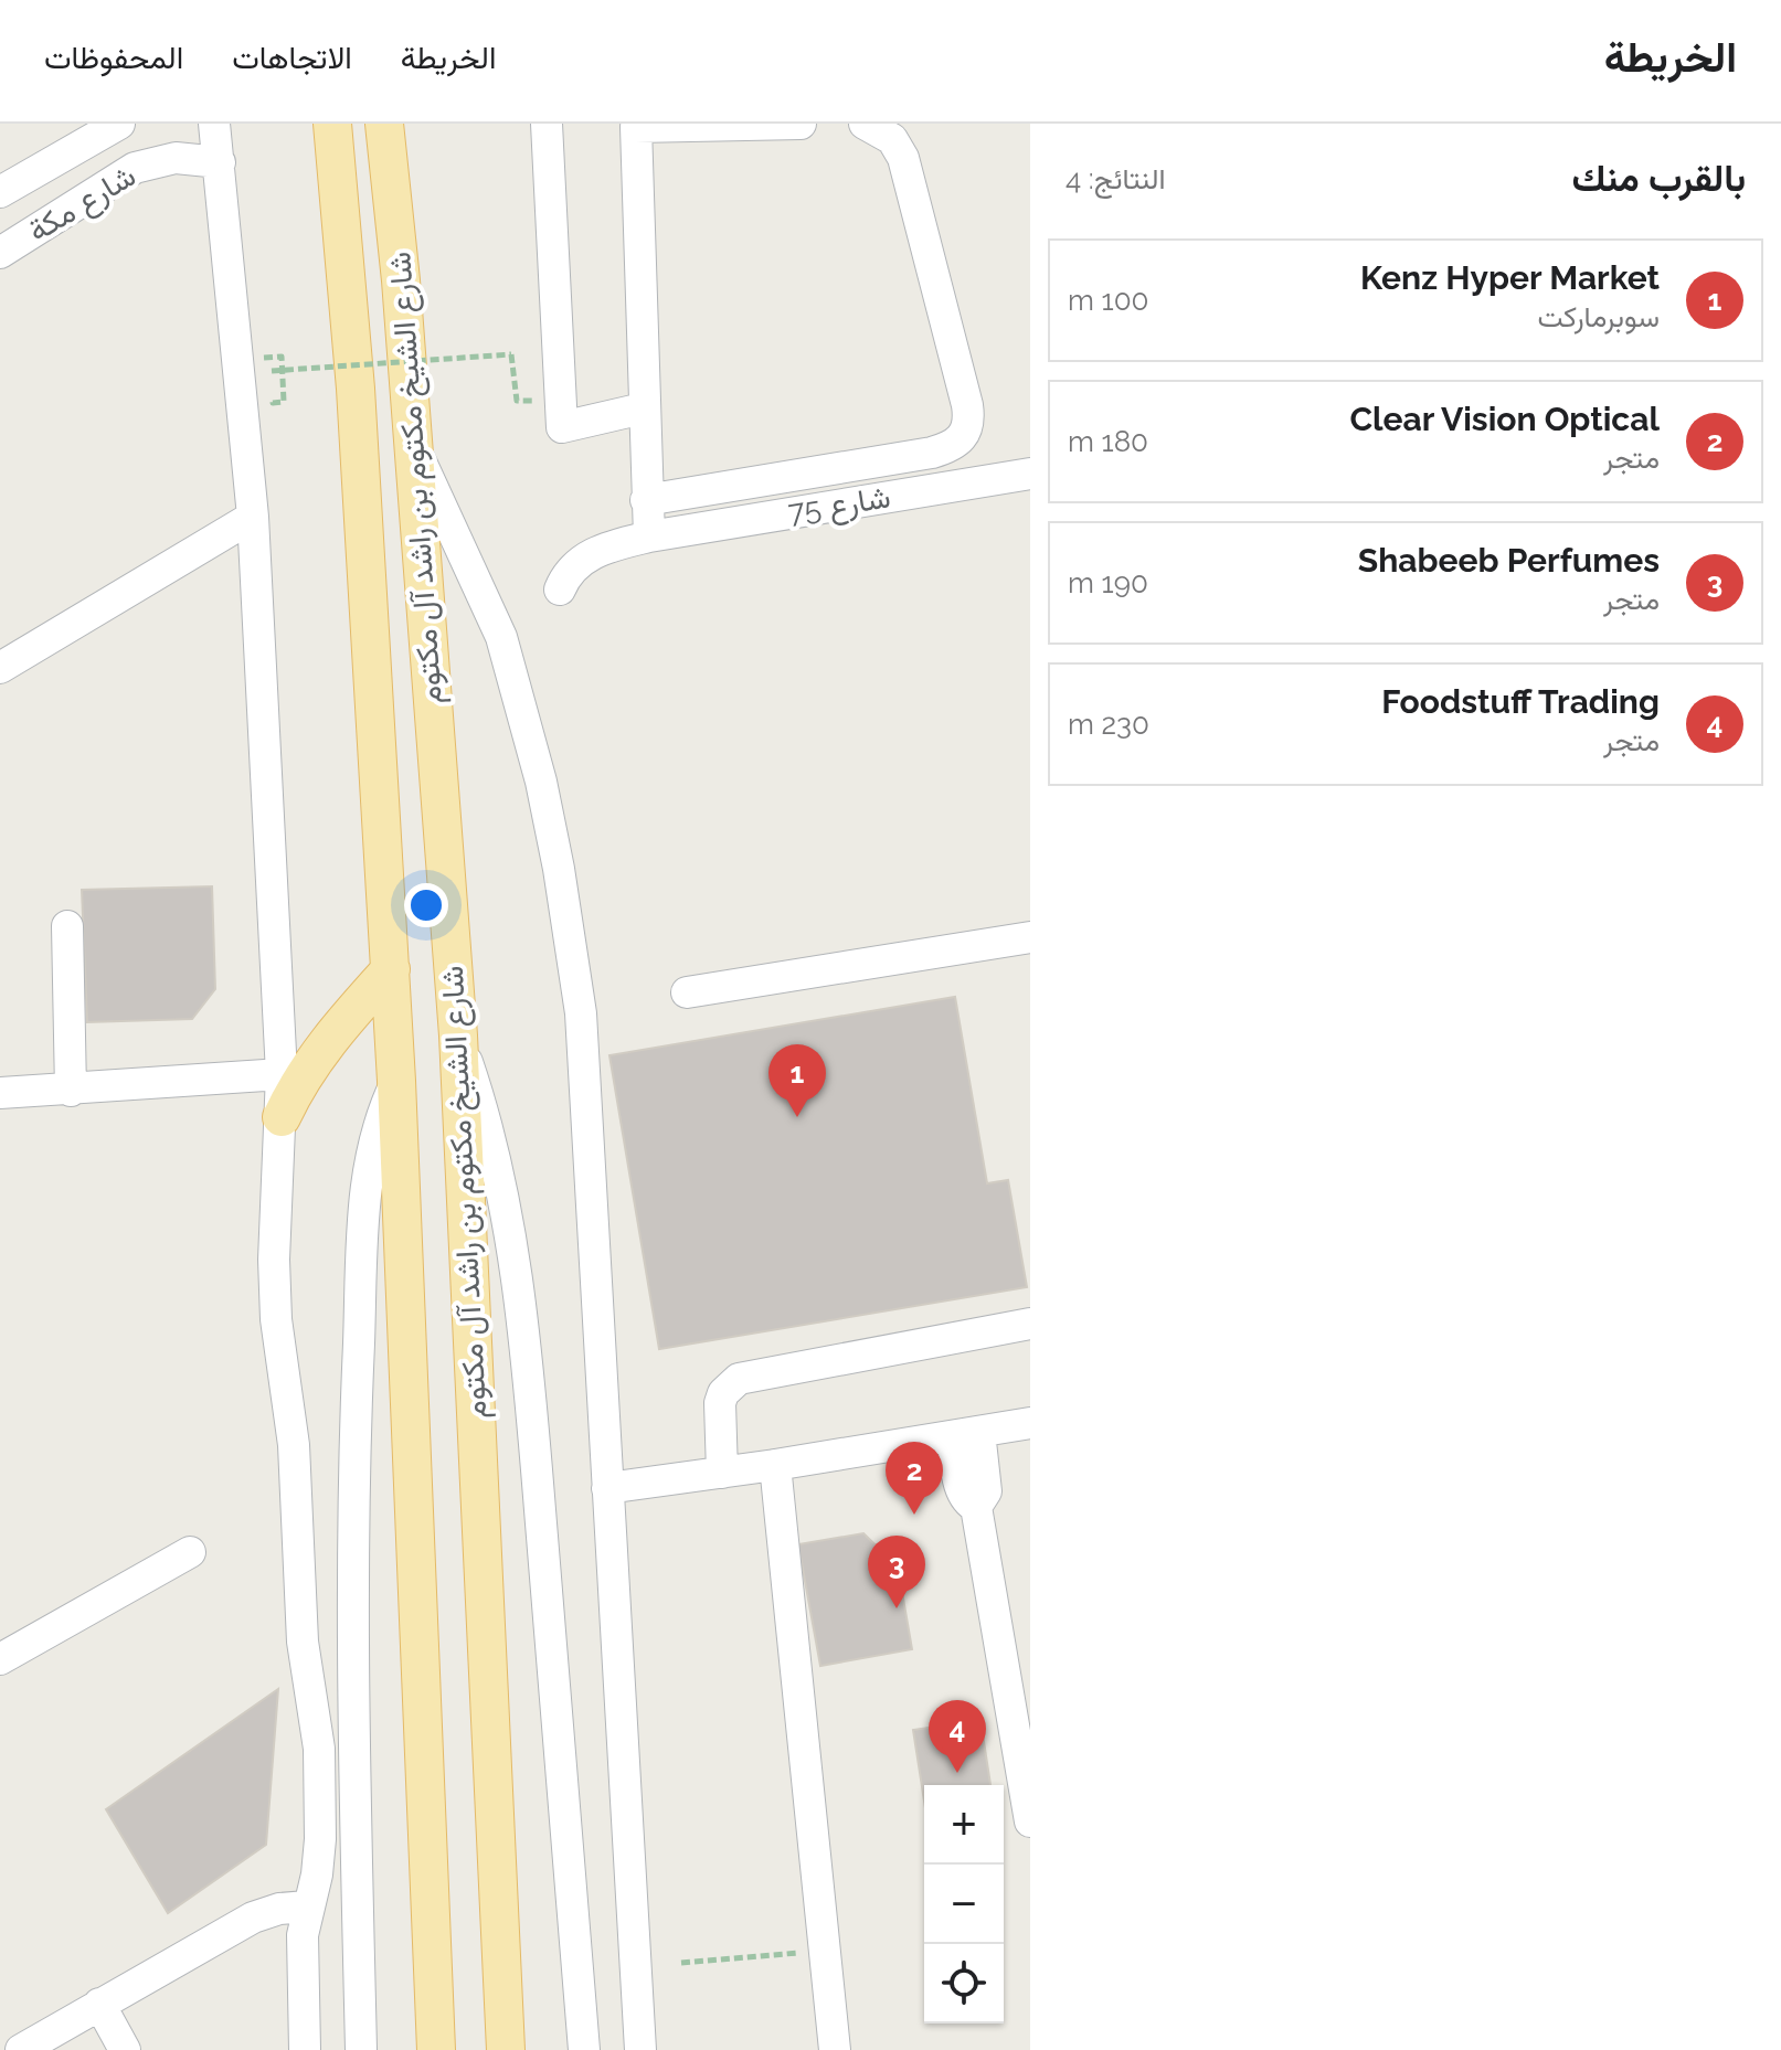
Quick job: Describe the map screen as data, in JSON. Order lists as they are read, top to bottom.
{
  "streets": {
    "main road": ["شارع الشيخ مكتوم بن راشد آل مكتوم"],
    "street": ["شارع مكة", "شارع 75"]
  },
  "page": {
    "header": "الخريطة",
    "nav": ["الخريطة", "الاتجاهات", "المحفوظات"],
    "heading": ["بالقرب منك", "النتائج: 4"],
    "list": [
      {
        "mark": "1",
        "name": "Kenz Hyper Market",
        "note": "سوبرماركت",
        "value": "100 m"
      },
      {
        "mark": "2",
        "name": "Clear Vision Optical",
        "note": "متجر",
        "value": "180 m"
      },
      {
        "mark": "3",
        "name": "Shabeeb Perfumes",
        "note": "متجر",
        "value": "190 m"
      },
      {
        "mark": "4",
        "name": "Foodstuff Trading",
        "note": "متجر",
        "value": "230 m"
      }
    ],
    "pins": [
      "1",
      "2",
      "3",
      "4"
    ],
    "map_buttons": ["+", "−"]
  }
}
